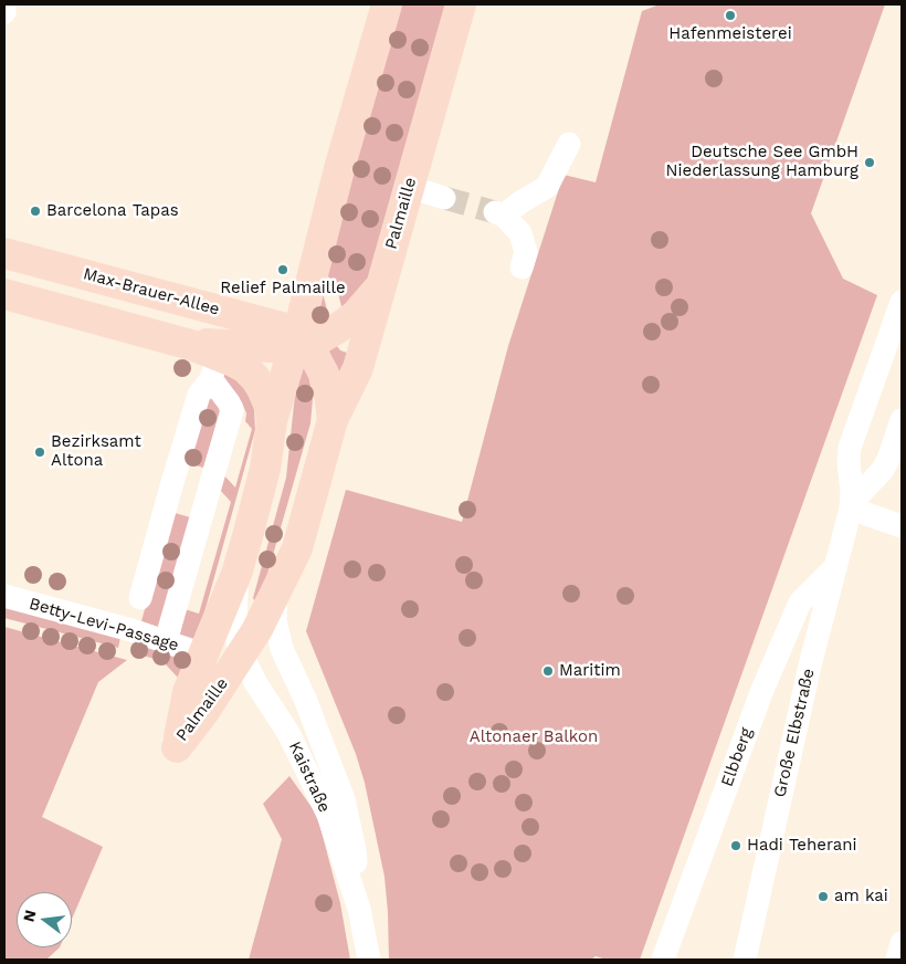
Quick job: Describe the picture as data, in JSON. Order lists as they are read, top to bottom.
{
  "streets": {
    "main road": ["Palmaille", "Max-Brauer-Allee"],
    "street": [
      "Betty-Levi-Passage",
      "Große Elbstraße",
      "Elbberg",
      "Kaistraße"
    ]
  },
  "crossings": [
    ["Palmaille", "Max-Brauer-Allee"],
    ["Palmaille", "Betty-Levi-Passage"],
    ["Palmaille", "Kaistraße"],
    ["Große Elbstraße", "Elbberg"]
  ],
  "parks": ["Altonaer Balkon"],
  "places": [
    "Hafenmeisterei",
    "Deutsche See GmbH Niederlassung Hamburg",
    "Barcelona Tapas",
    "Relief Palmaille",
    "Bezirksamt Altona",
    "Maritim",
    "Hadi Teherani",
    "am kai"
  ],
  "north": "left"
}
